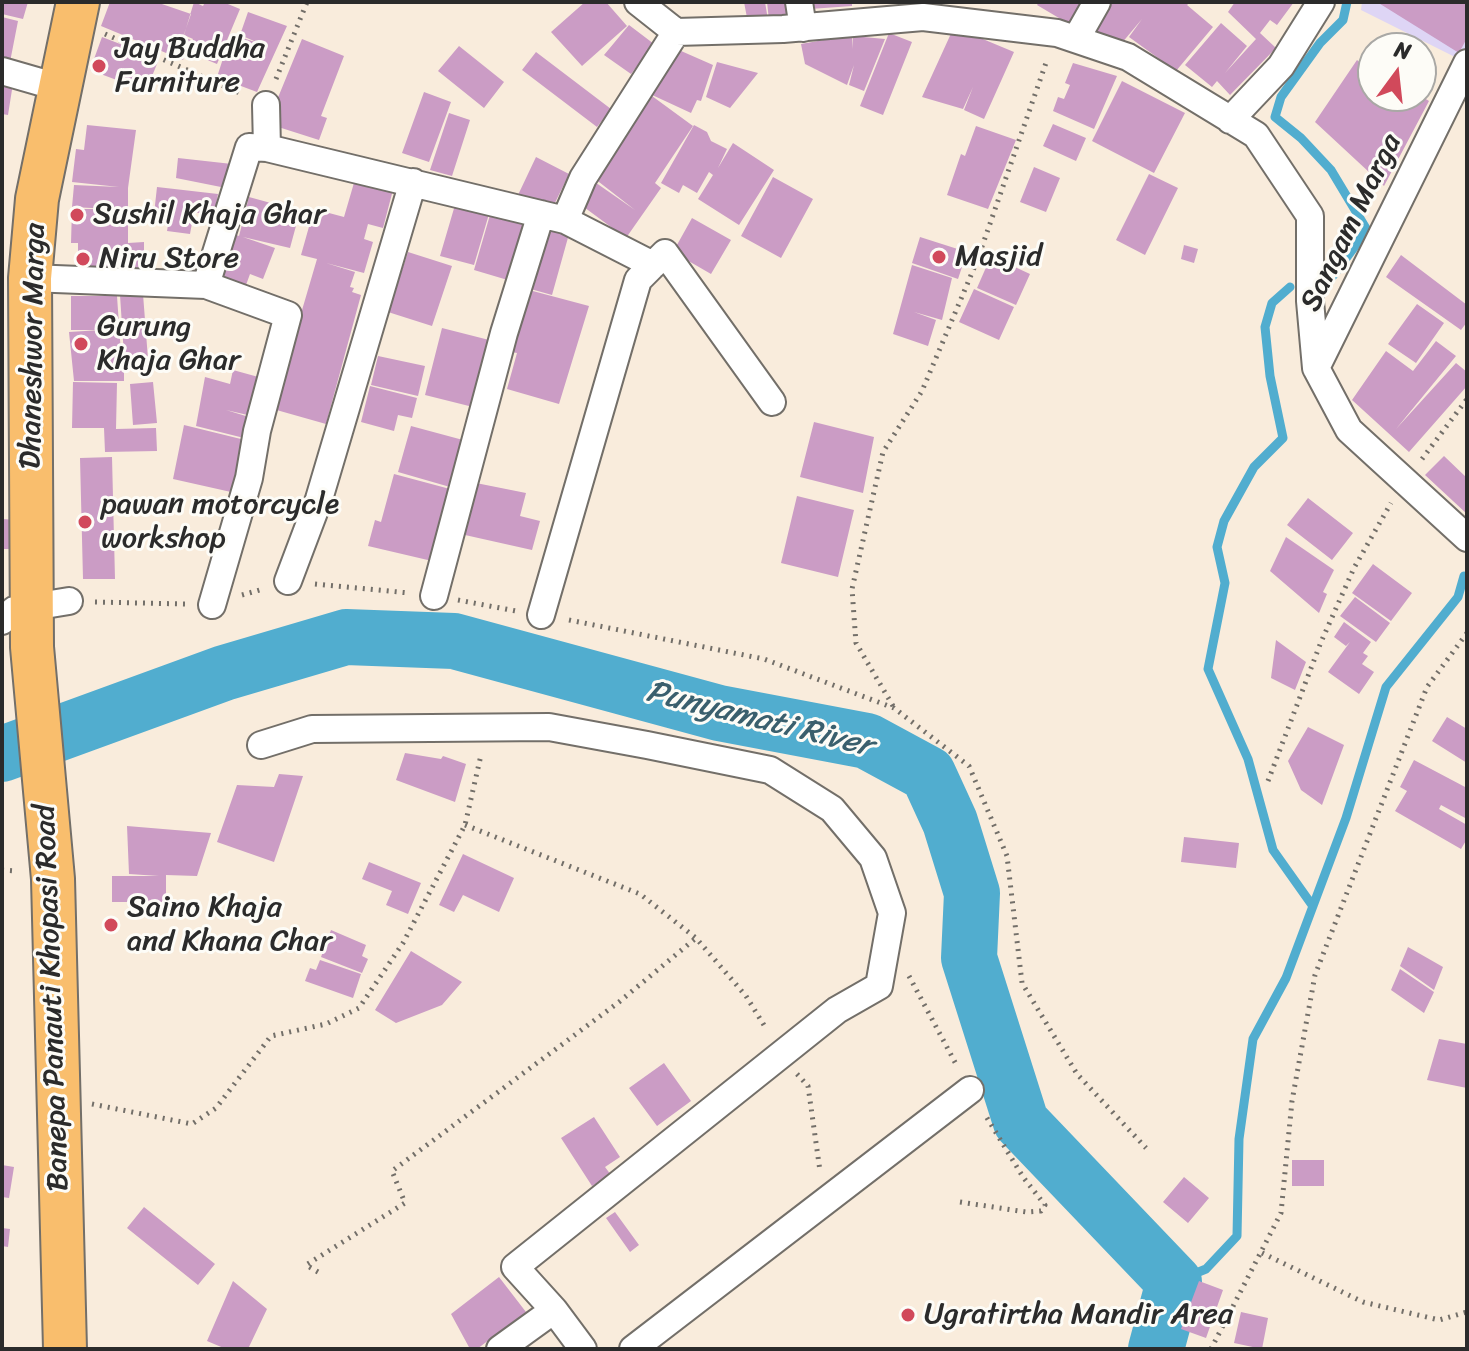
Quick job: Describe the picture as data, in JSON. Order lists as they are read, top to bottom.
{
  "streets": {
    "main road": ["Dhaneshwor Marga", "Banepa Panauti Khopasi Road"],
    "street": ["Sangam Marga"]
  },
  "crossings": [
    ["Dhaneshwor Marga", "Banepa Panauti Khopasi Road"]
  ],
  "water": ["Punyamati River"],
  "places": [
    "Jay Buddha Furniture",
    "Sushil Khaja Ghar",
    "Masjid",
    "Niru Store",
    "Gurung Khaja Ghar",
    "pawan motorcycle workshop",
    "Saino Khaja and Khana Char",
    "Ugratirtha Mandir Area"
  ],
  "north": "top"
}
